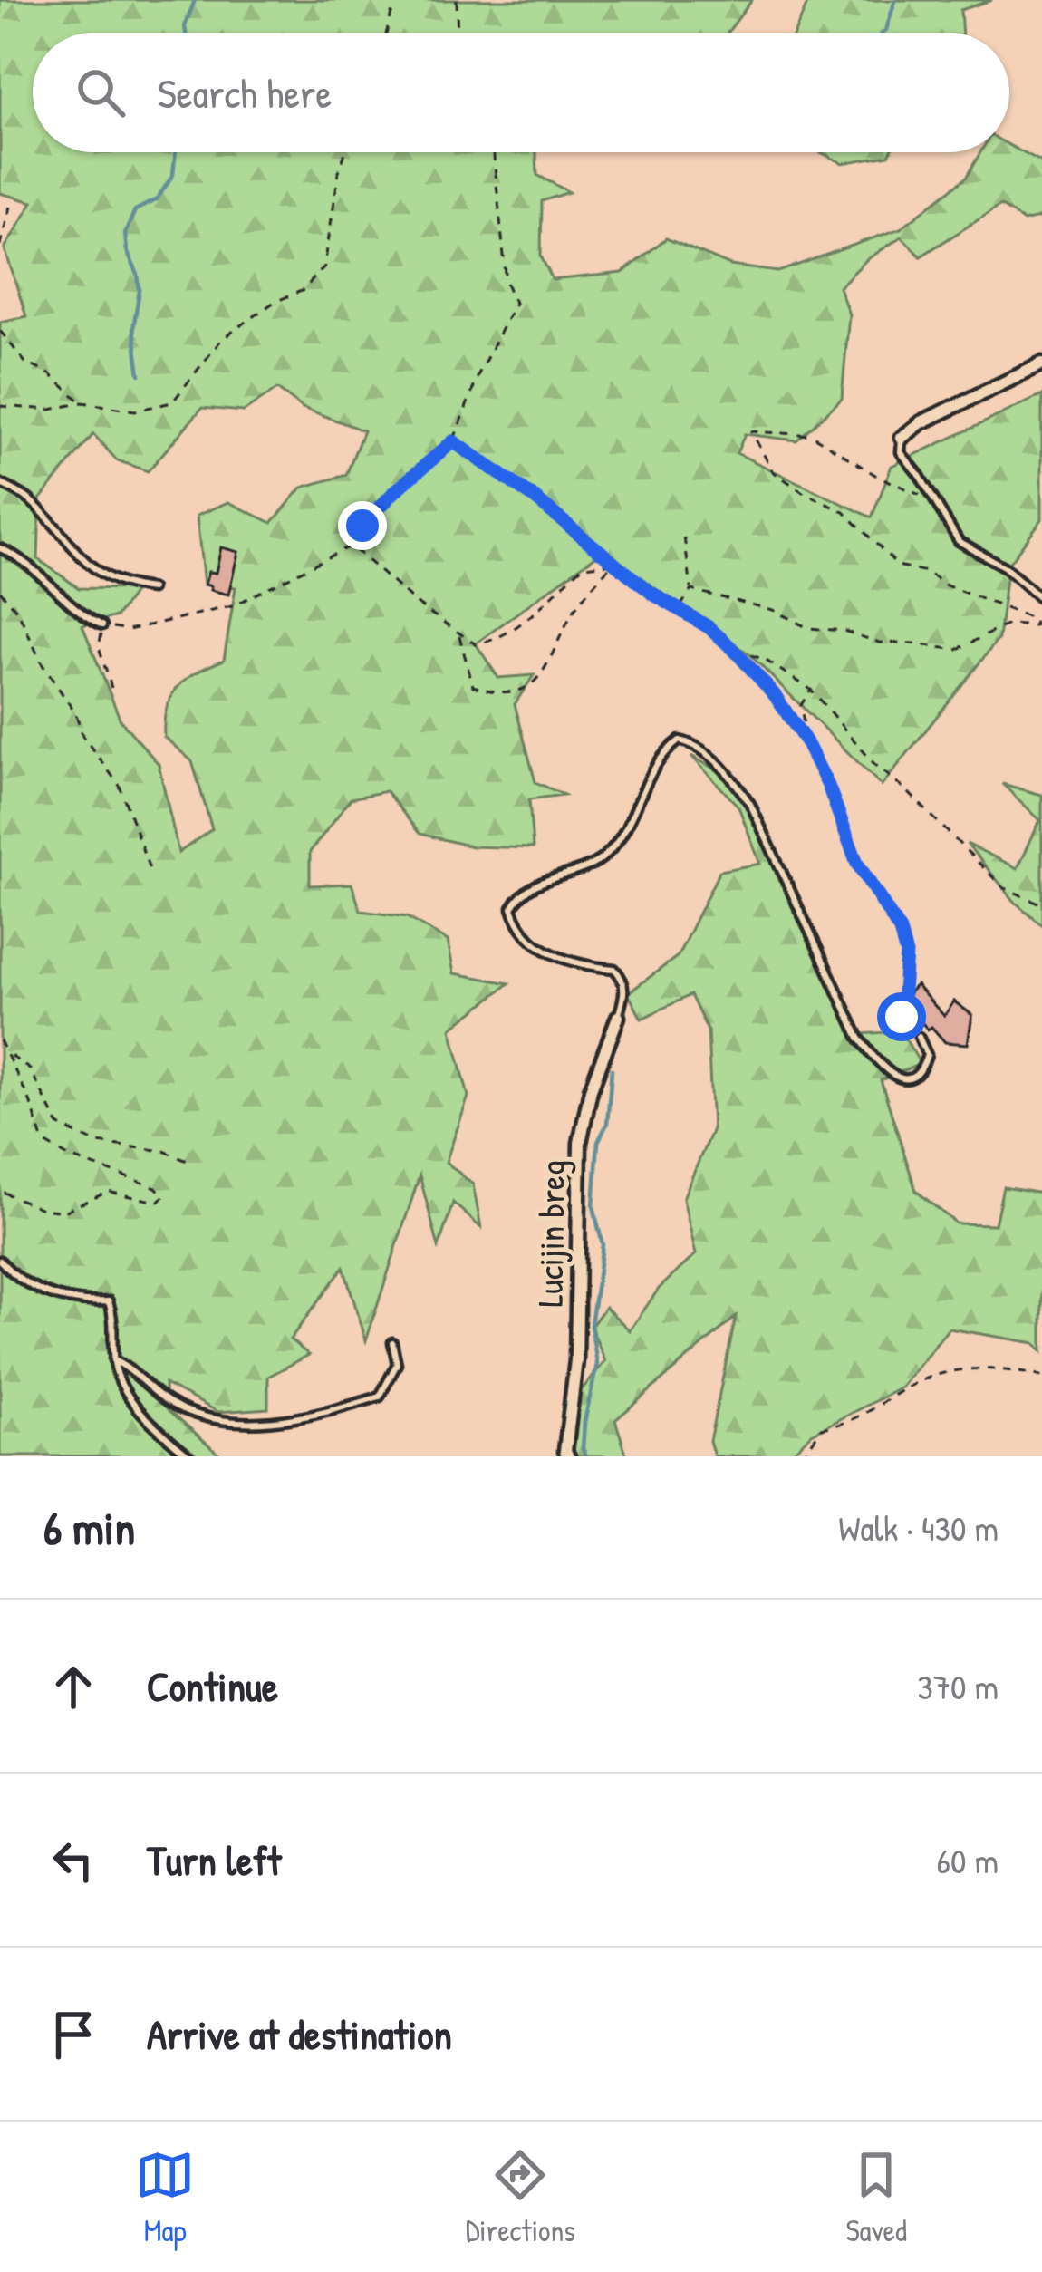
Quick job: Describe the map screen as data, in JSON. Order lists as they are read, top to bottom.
{
  "streets": {
    "street": ["Lucijin breg"]
  },
  "page": {
    "search": "Search here",
    "heading": ["6 min", "Walk · 430 m"],
    "list": [
      ["Continue", "370 m"],
      ["Turn left", "60 m"],
      "Arrive at destination"
    ],
    "nav": ["Map", "Directions", "Saved"]
  }
}
